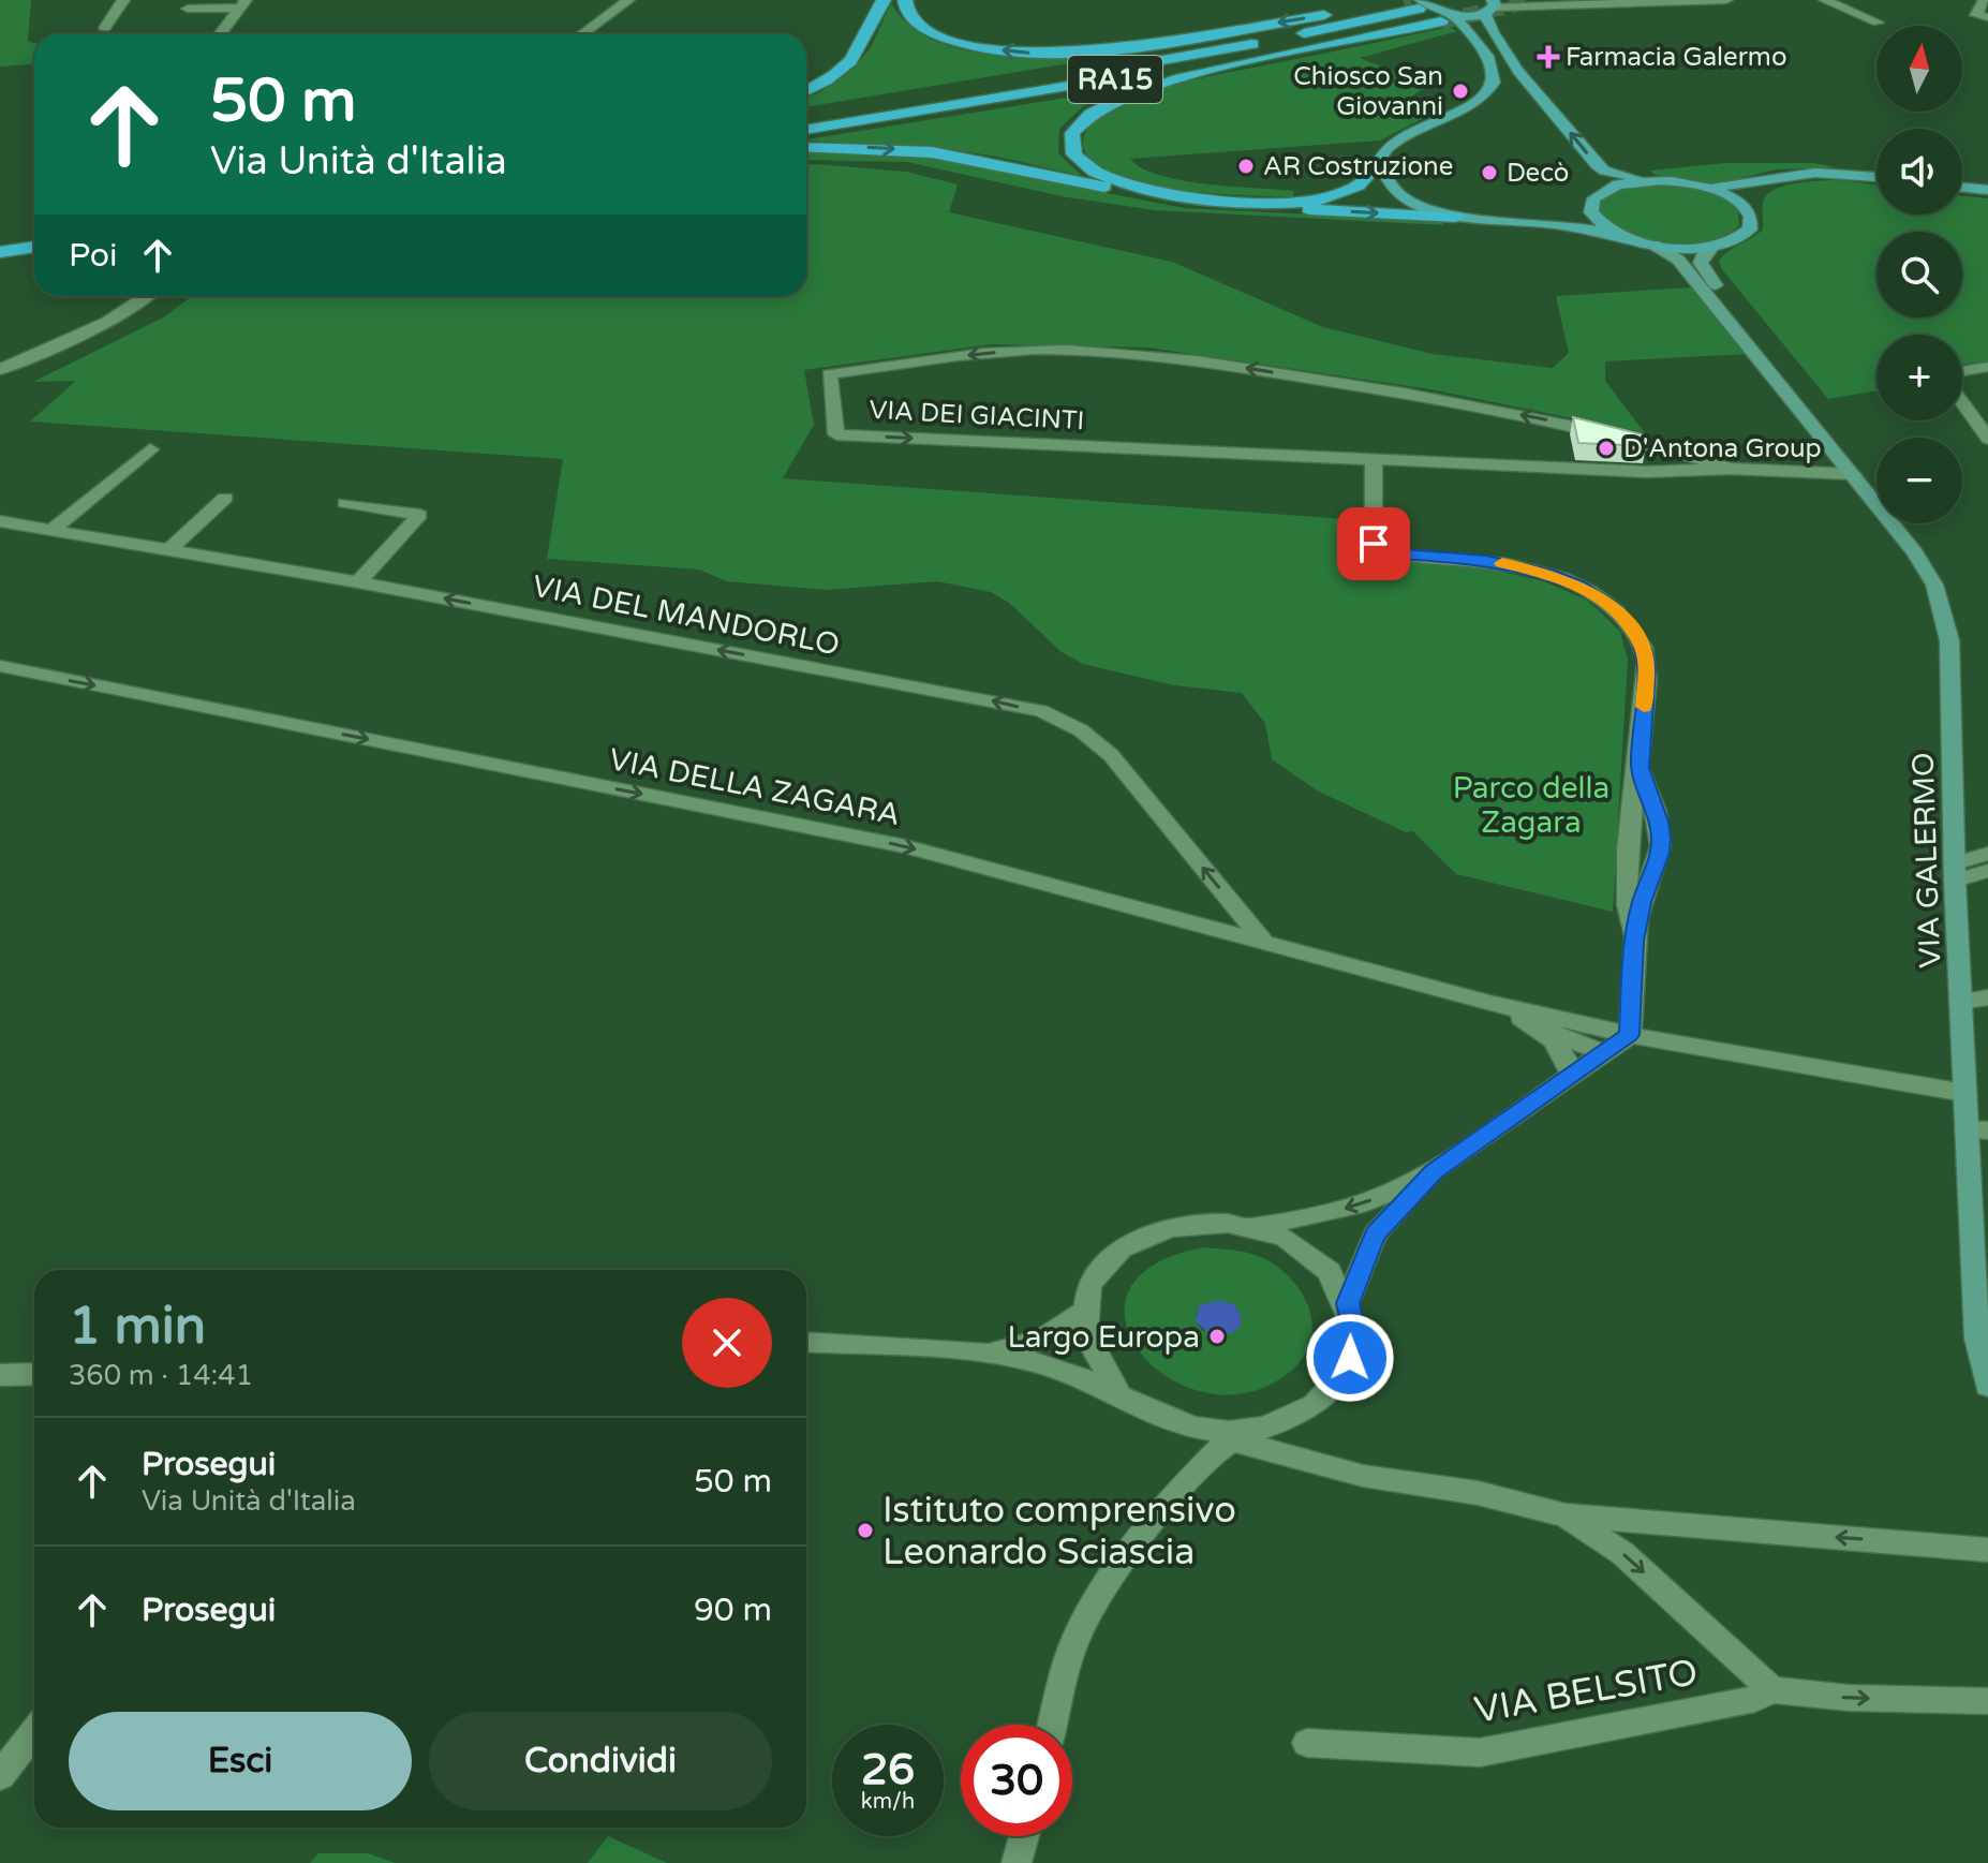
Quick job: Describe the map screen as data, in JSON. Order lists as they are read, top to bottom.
{
  "streets": {
    "highway": ["RA15"],
    "main road": ["VIA GALERMO"],
    "street": [
      "VIA DEI GIACINTI",
      "VIA DEL MANDORLO",
      "VIA DELLA ZAGARA",
      "VIA BELSITO"
    ]
  },
  "crossings": [
    ["VIA DEI GIACINTI", "VIA GALERMO"],
    ["VIA DEL MANDORLO", "VIA DELLA ZAGARA"]
  ],
  "one_way": ["VIA DEL MANDORLO", "VIA DELLA ZAGARA"],
  "parks": ["Parco della Zagara"],
  "places": {
    "health": ["Farmacia Galermo"],
    "other": [
      "Chiosco San Giovanni",
      "AR Costruzione",
      "Decò",
      "D'Antona Group",
      "Largo Europa",
      "Istituto comprensivo Leonardo Sciascia"
    ]
  },
  "north": "top",
  "page": {
    "map_buttons": ["+", "−"],
    "turn": ["50 m", "Via Unità d'Italia"],
    "then": "Poi",
    "heading": ["1 min", "360 m · 14:41"],
    "list": [
      {
        "name": "Prosegui",
        "note": "Via Unità d'Italia",
        "value": "50 m"
      },
      {
        "name": "Prosegui",
        "value": "90 m"
      }
    ],
    "buttons": ["Esci", "Condividi"],
    "speed": "26 km/h",
    "limit": "30"
  }
}
